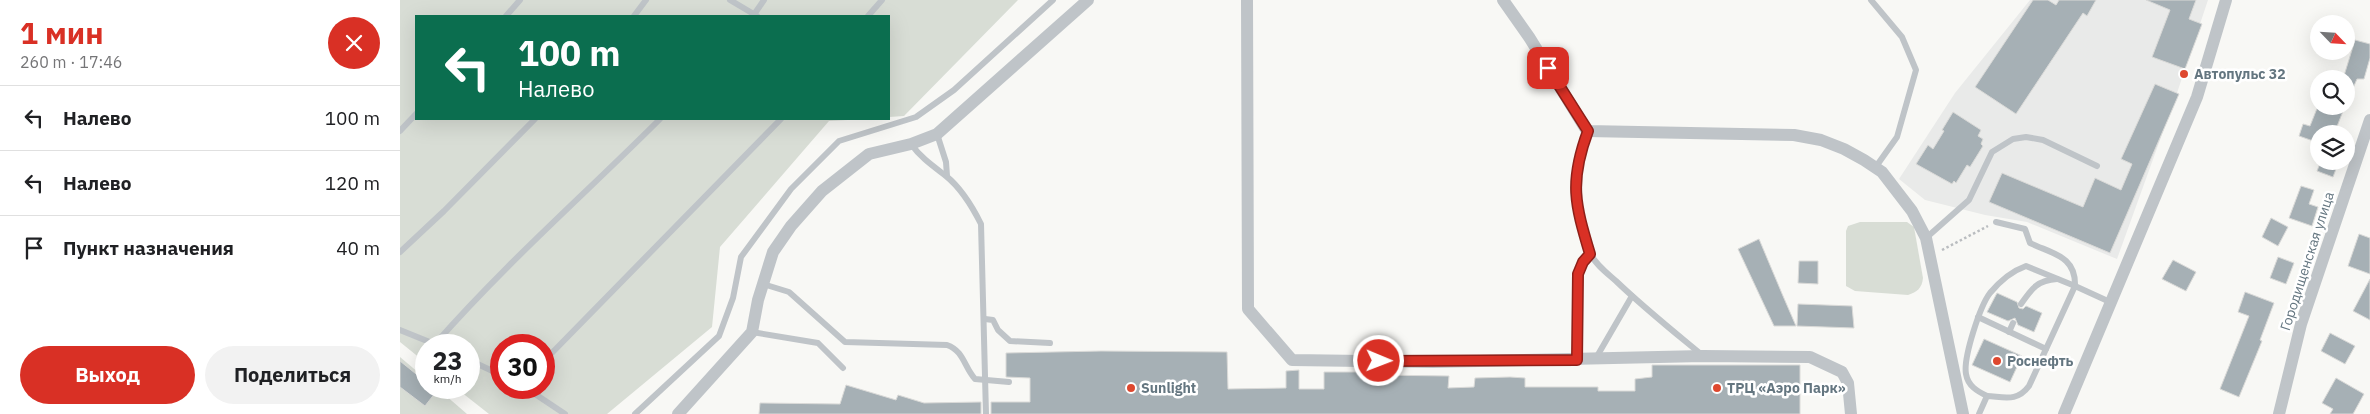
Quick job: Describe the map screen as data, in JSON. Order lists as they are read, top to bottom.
{
  "streets": {
    "street": ["Городищенская улица"]
  },
  "places": [
    "Автопульс 32",
    "Роснефть",
    "Sunlight",
    "ТРЦ «Аэро Парк»"
  ],
  "north": "bottom right",
  "page": {
    "heading": ["1 мин", "260 m · 17:46"],
    "turn": ["100 m", "Налево"],
    "list": [
      {
        "name": "Налево",
        "value": "100 m"
      },
      {
        "name": "Налево",
        "value": "120 m"
      },
      {
        "name": "Пункт назначения",
        "value": "40 m"
      }
    ],
    "speed": "23 km/h",
    "limit": "30",
    "buttons": ["Выход", "Поделиться"]
  }
}
